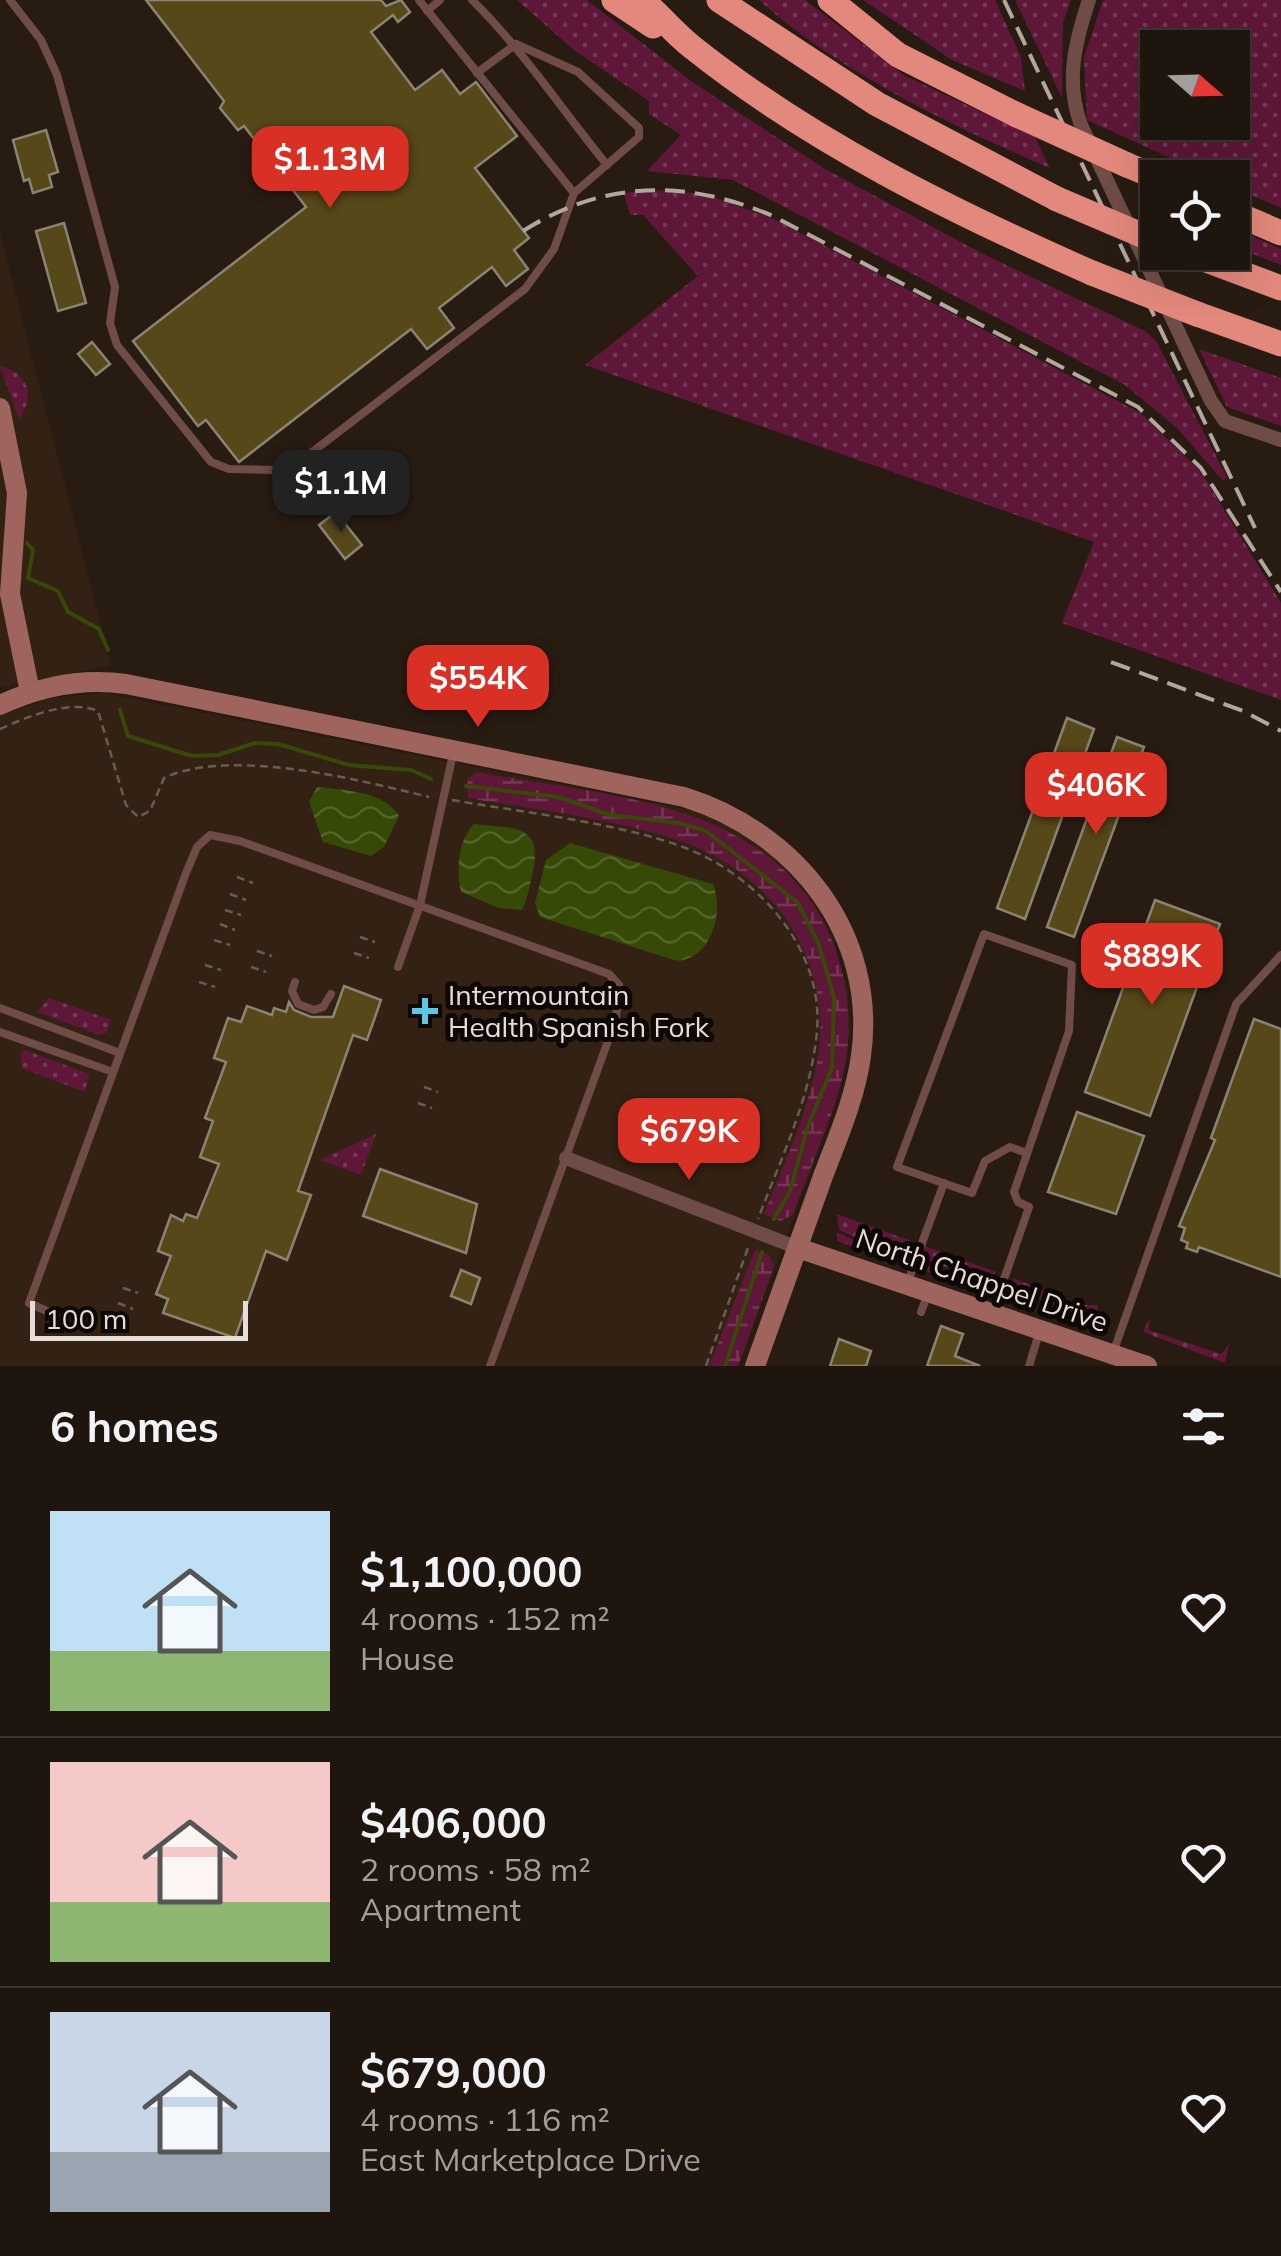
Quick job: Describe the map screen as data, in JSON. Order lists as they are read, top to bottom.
{
  "streets": {
    "street": ["North Chappel Drive"]
  },
  "places": {
    "health": ["Intermountain Health Spanish Fork"]
  },
  "scale_bar": "100 m",
  "north": "right",
  "page": {
    "price": [
      "$1.13M",
      "$1.1M",
      "$554K",
      "$406K",
      "$889K",
      "$679K"
    ],
    "scale": "100 m",
    "heading": "6 homes",
    "list": [
      {
        "name": "$1,100,000",
        "note": "4 rooms · 152 m² · House"
      },
      {
        "name": "$406,000",
        "note": "2 rooms · 58 m² · Apartment"
      },
      {
        "name": "$679,000",
        "note": "4 rooms · 116 m² · East Marketplace Drive"
      }
    ]
  }
}
